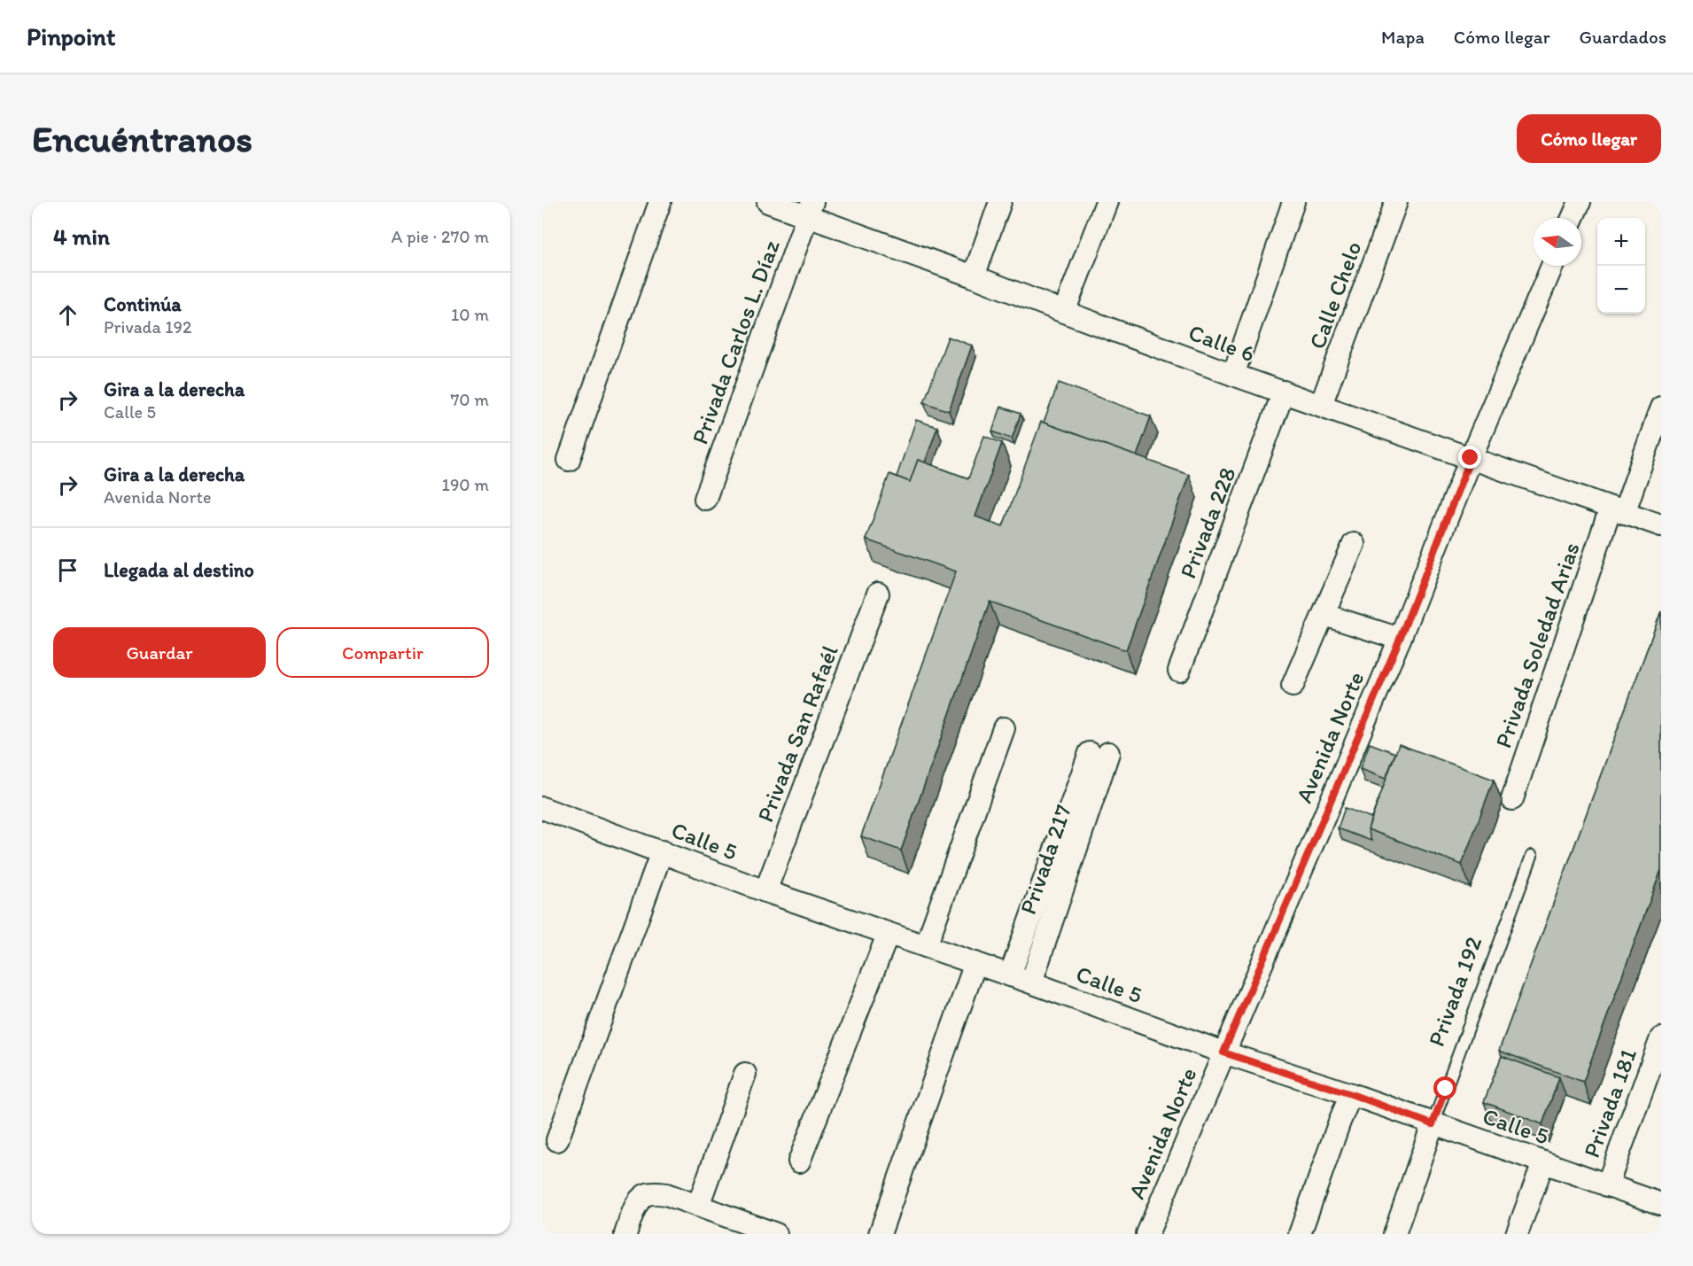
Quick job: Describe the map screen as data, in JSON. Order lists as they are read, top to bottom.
{
  "streets": {
    "street": [
      "Calle Chelo",
      "Privada Carlos L. Díaz",
      "Calle 6",
      "Privada 228",
      "Privada Soledad Arias",
      "Privada San Rafaél",
      "Avenida Norte",
      "Calle 5",
      "Privada 217",
      "Privada 192",
      "Privada 181"
    ]
  },
  "crossings": [
    ["Calle Chelo", "Calle 6"],
    ["Privada Carlos L. Díaz", "Calle 6"],
    ["Calle 6", "Privada 228"],
    ["Calle 6", "Privada Soledad Arias"],
    ["Calle 6", "Avenida Norte"],
    ["Privada San Rafaél", "Calle 5"],
    ["Avenida Norte", "Calle 5"],
    ["Calle 5", "Privada 217"],
    ["Calle 5", "Privada 192"],
    ["Calle 5", "Privada 181"]
  ],
  "north": "left",
  "page": {
    "header": "Pinpoint",
    "nav": ["Mapa", "Cómo llegar", "Guardados"],
    "buttons": [
      "Cómo llegar",
      ["Guardar", "Compartir"]
    ],
    "title": "Encuéntranos",
    "heading": ["4 min", "A pie · 270 m"],
    "map_buttons": ["+", "−"],
    "list": [
      ["Continúa", "Privada 192", "10 m"],
      ["Gira a la derecha", "Calle 5", "70 m"],
      ["Gira a la derecha", "Avenida Norte", "190 m"],
      "Llegada al destino"
    ]
  }
}
